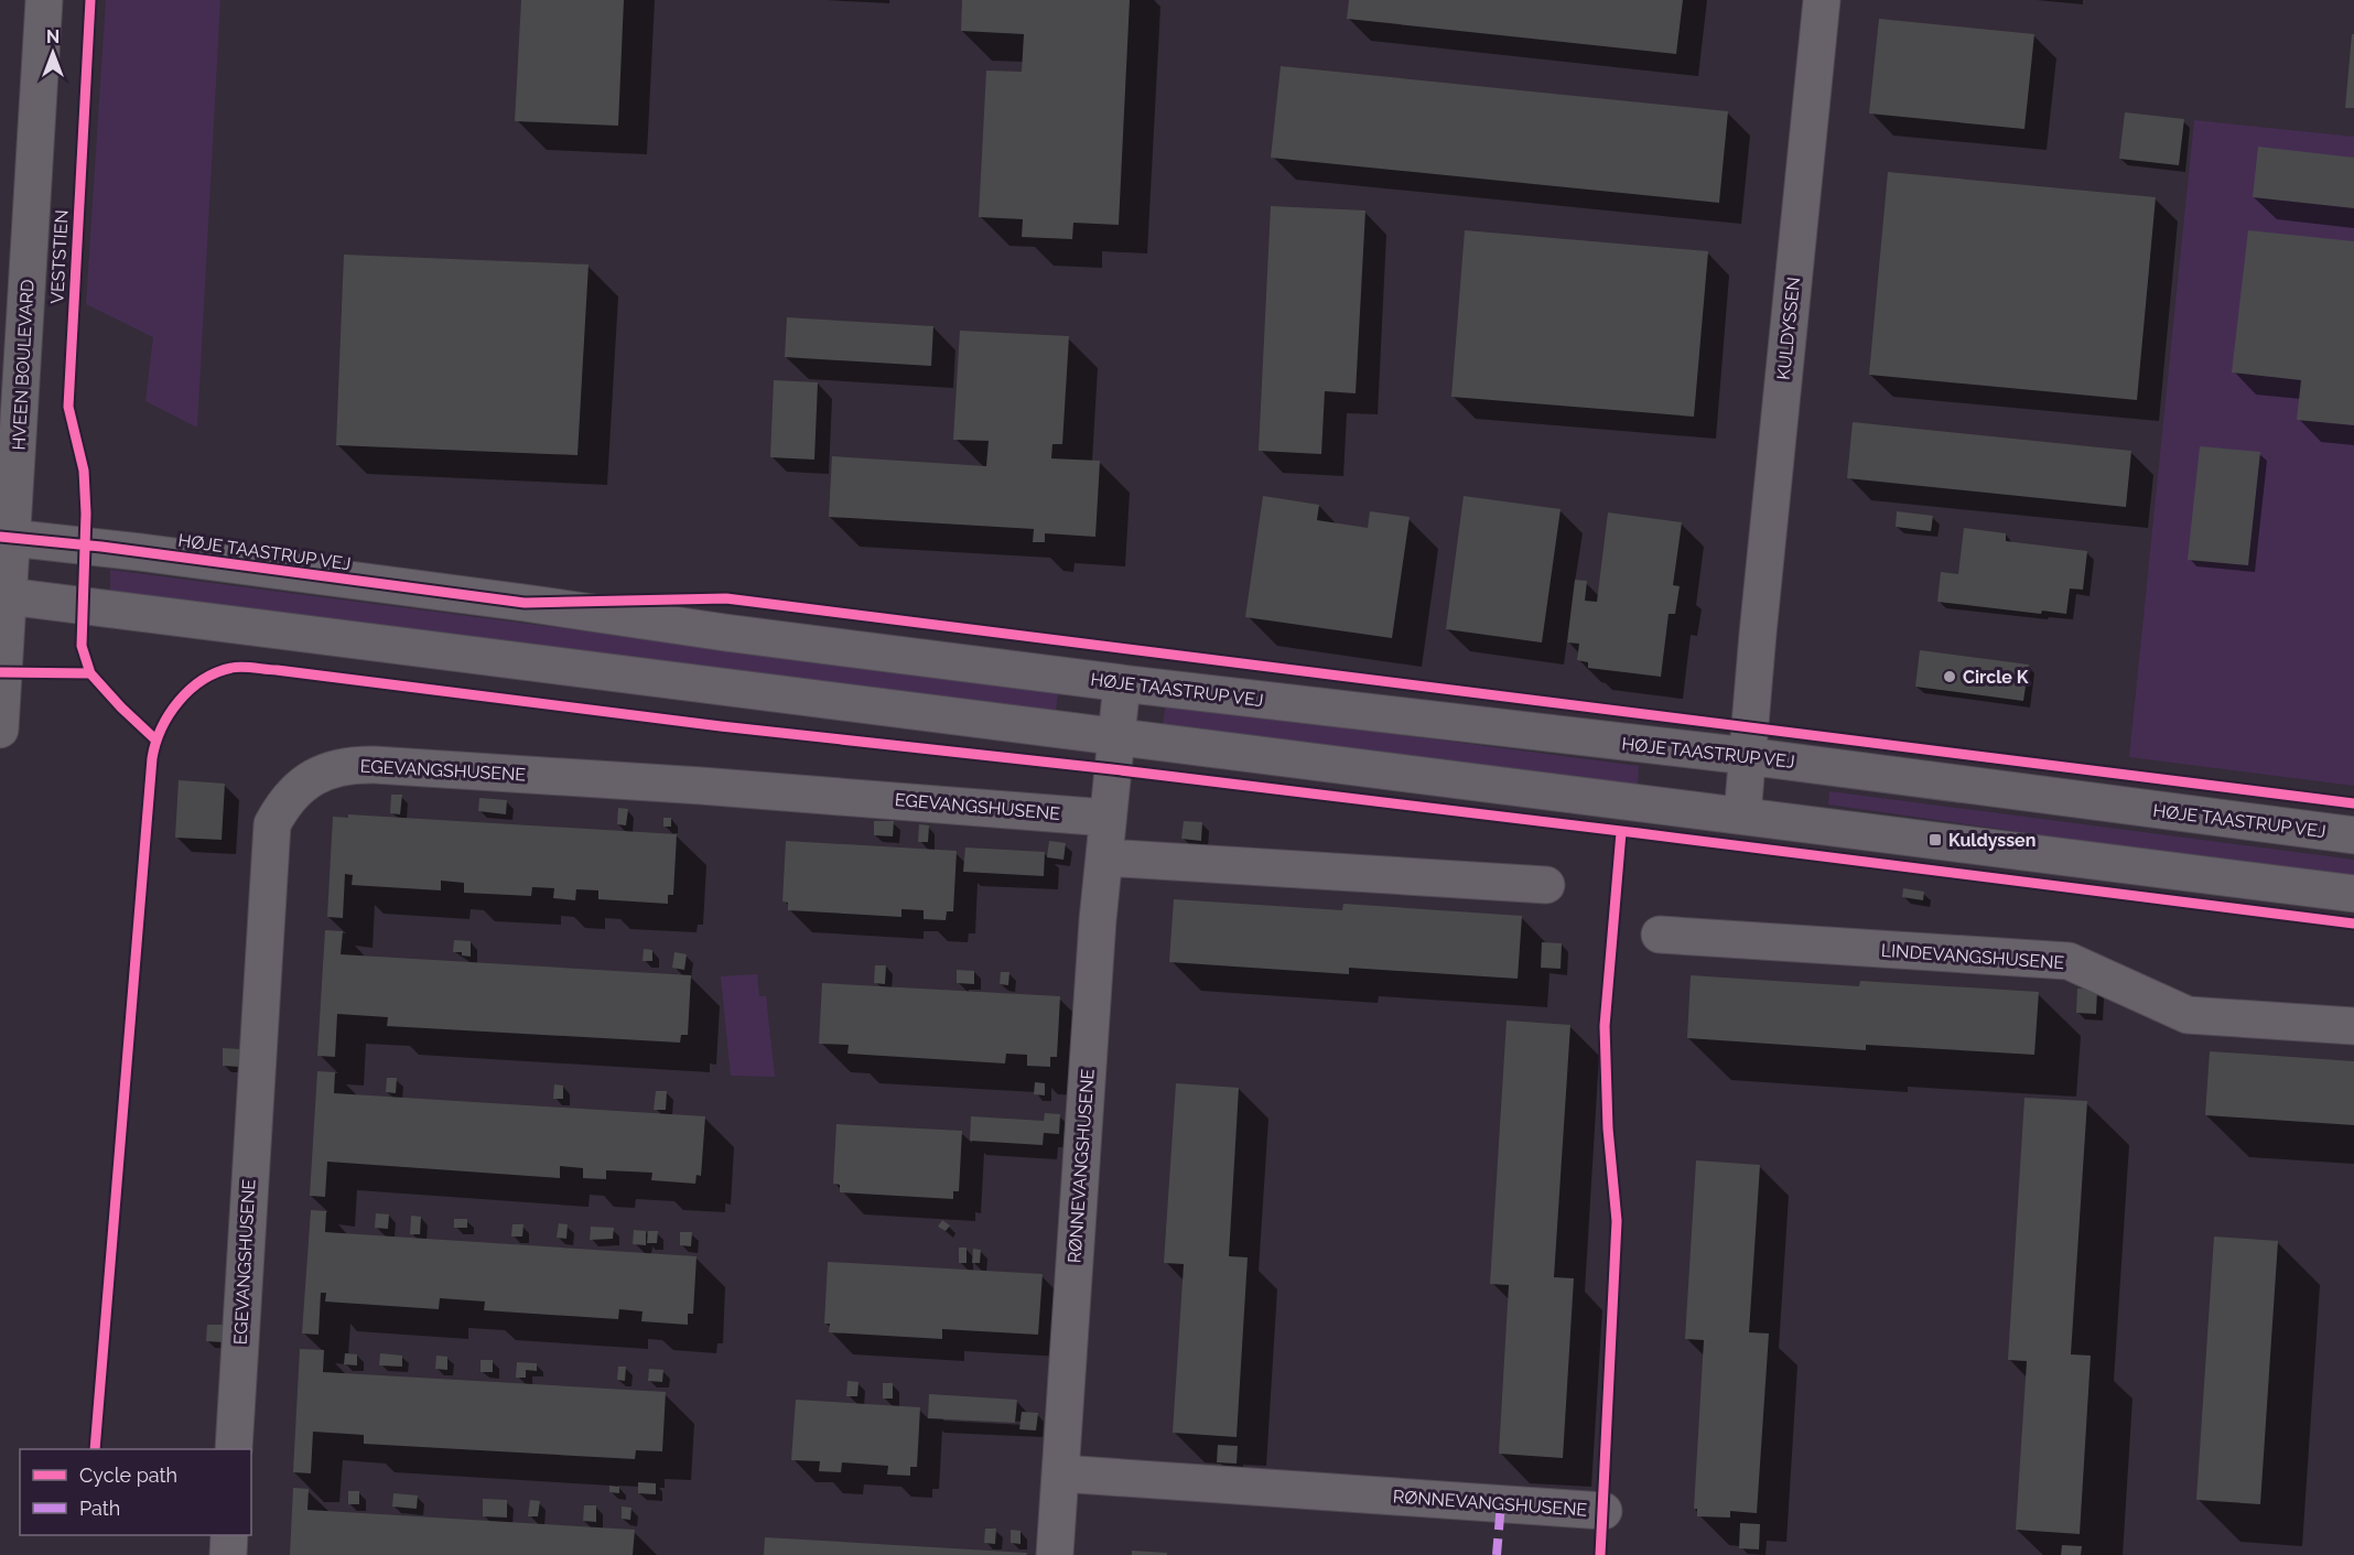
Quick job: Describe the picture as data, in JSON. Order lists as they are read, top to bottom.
{
  "streets": {
    "street": [
      "KULDYSSEN",
      "HVEEN BOULEVARD",
      "HØJE TAASTRUP VEJ",
      "EGEVANGSHUSENE",
      "LINDEVANGSHUSENE",
      "RØNNEVANGSHUSENE"
    ],
    "cycle path": ["VESTSTIEN"]
  },
  "crossings": [
    ["KULDYSSEN", "HØJE TAASTRUP VEJ"],
    ["HVEEN BOULEVARD", "HØJE TAASTRUP VEJ"],
    ["HØJE TAASTRUP VEJ", "RØNNEVANGSHUSENE"],
    ["EGEVANGSHUSENE", "RØNNEVANGSHUSENE"]
  ],
  "places": {
    "other": ["Circle K"],
    "transit": ["Kuldyssen"]
  },
  "legend": ["Cycle path", "Path"],
  "north": "top"
}
